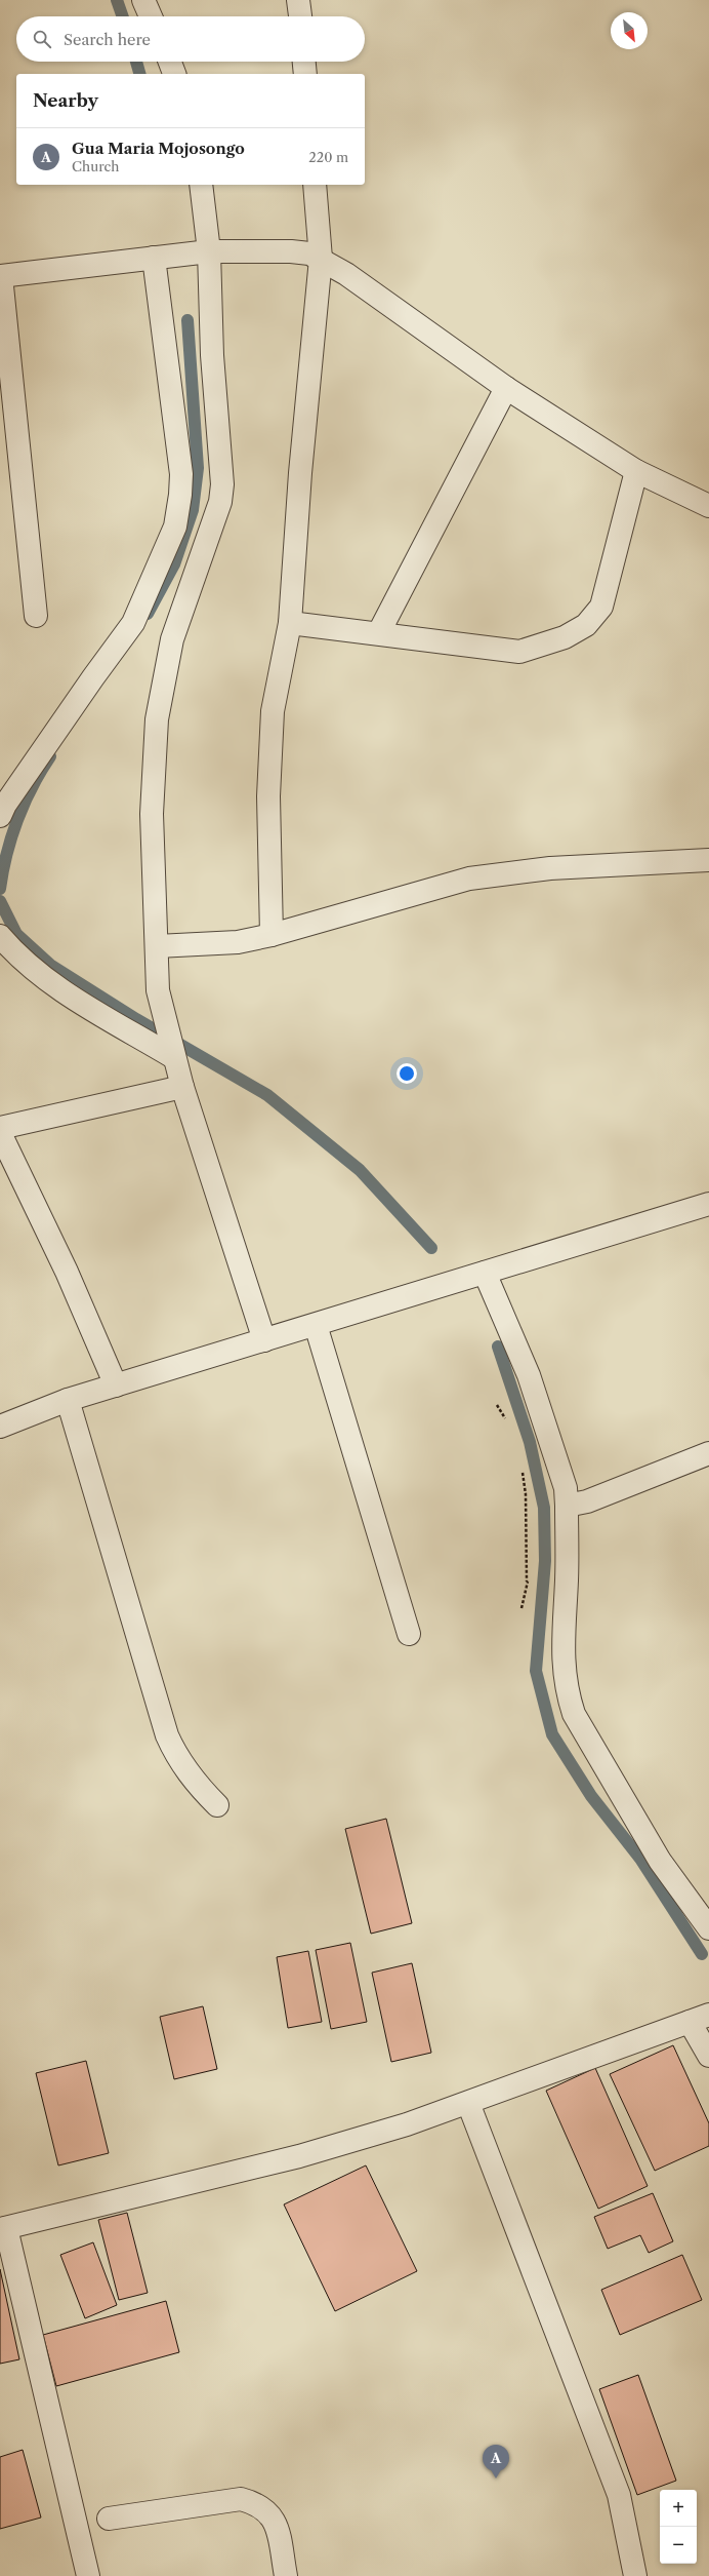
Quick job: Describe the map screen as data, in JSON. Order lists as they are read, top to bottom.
{
  "north": "bottom right",
  "page": {
    "search": "Search here",
    "heading": "Nearby",
    "list": [
      {
        "mark": "A",
        "name": "Gua Maria Mojosongo",
        "note": "Church",
        "value": "220 m"
      }
    ],
    "pins": "A",
    "map_buttons": ["+", "−"]
  }
}
